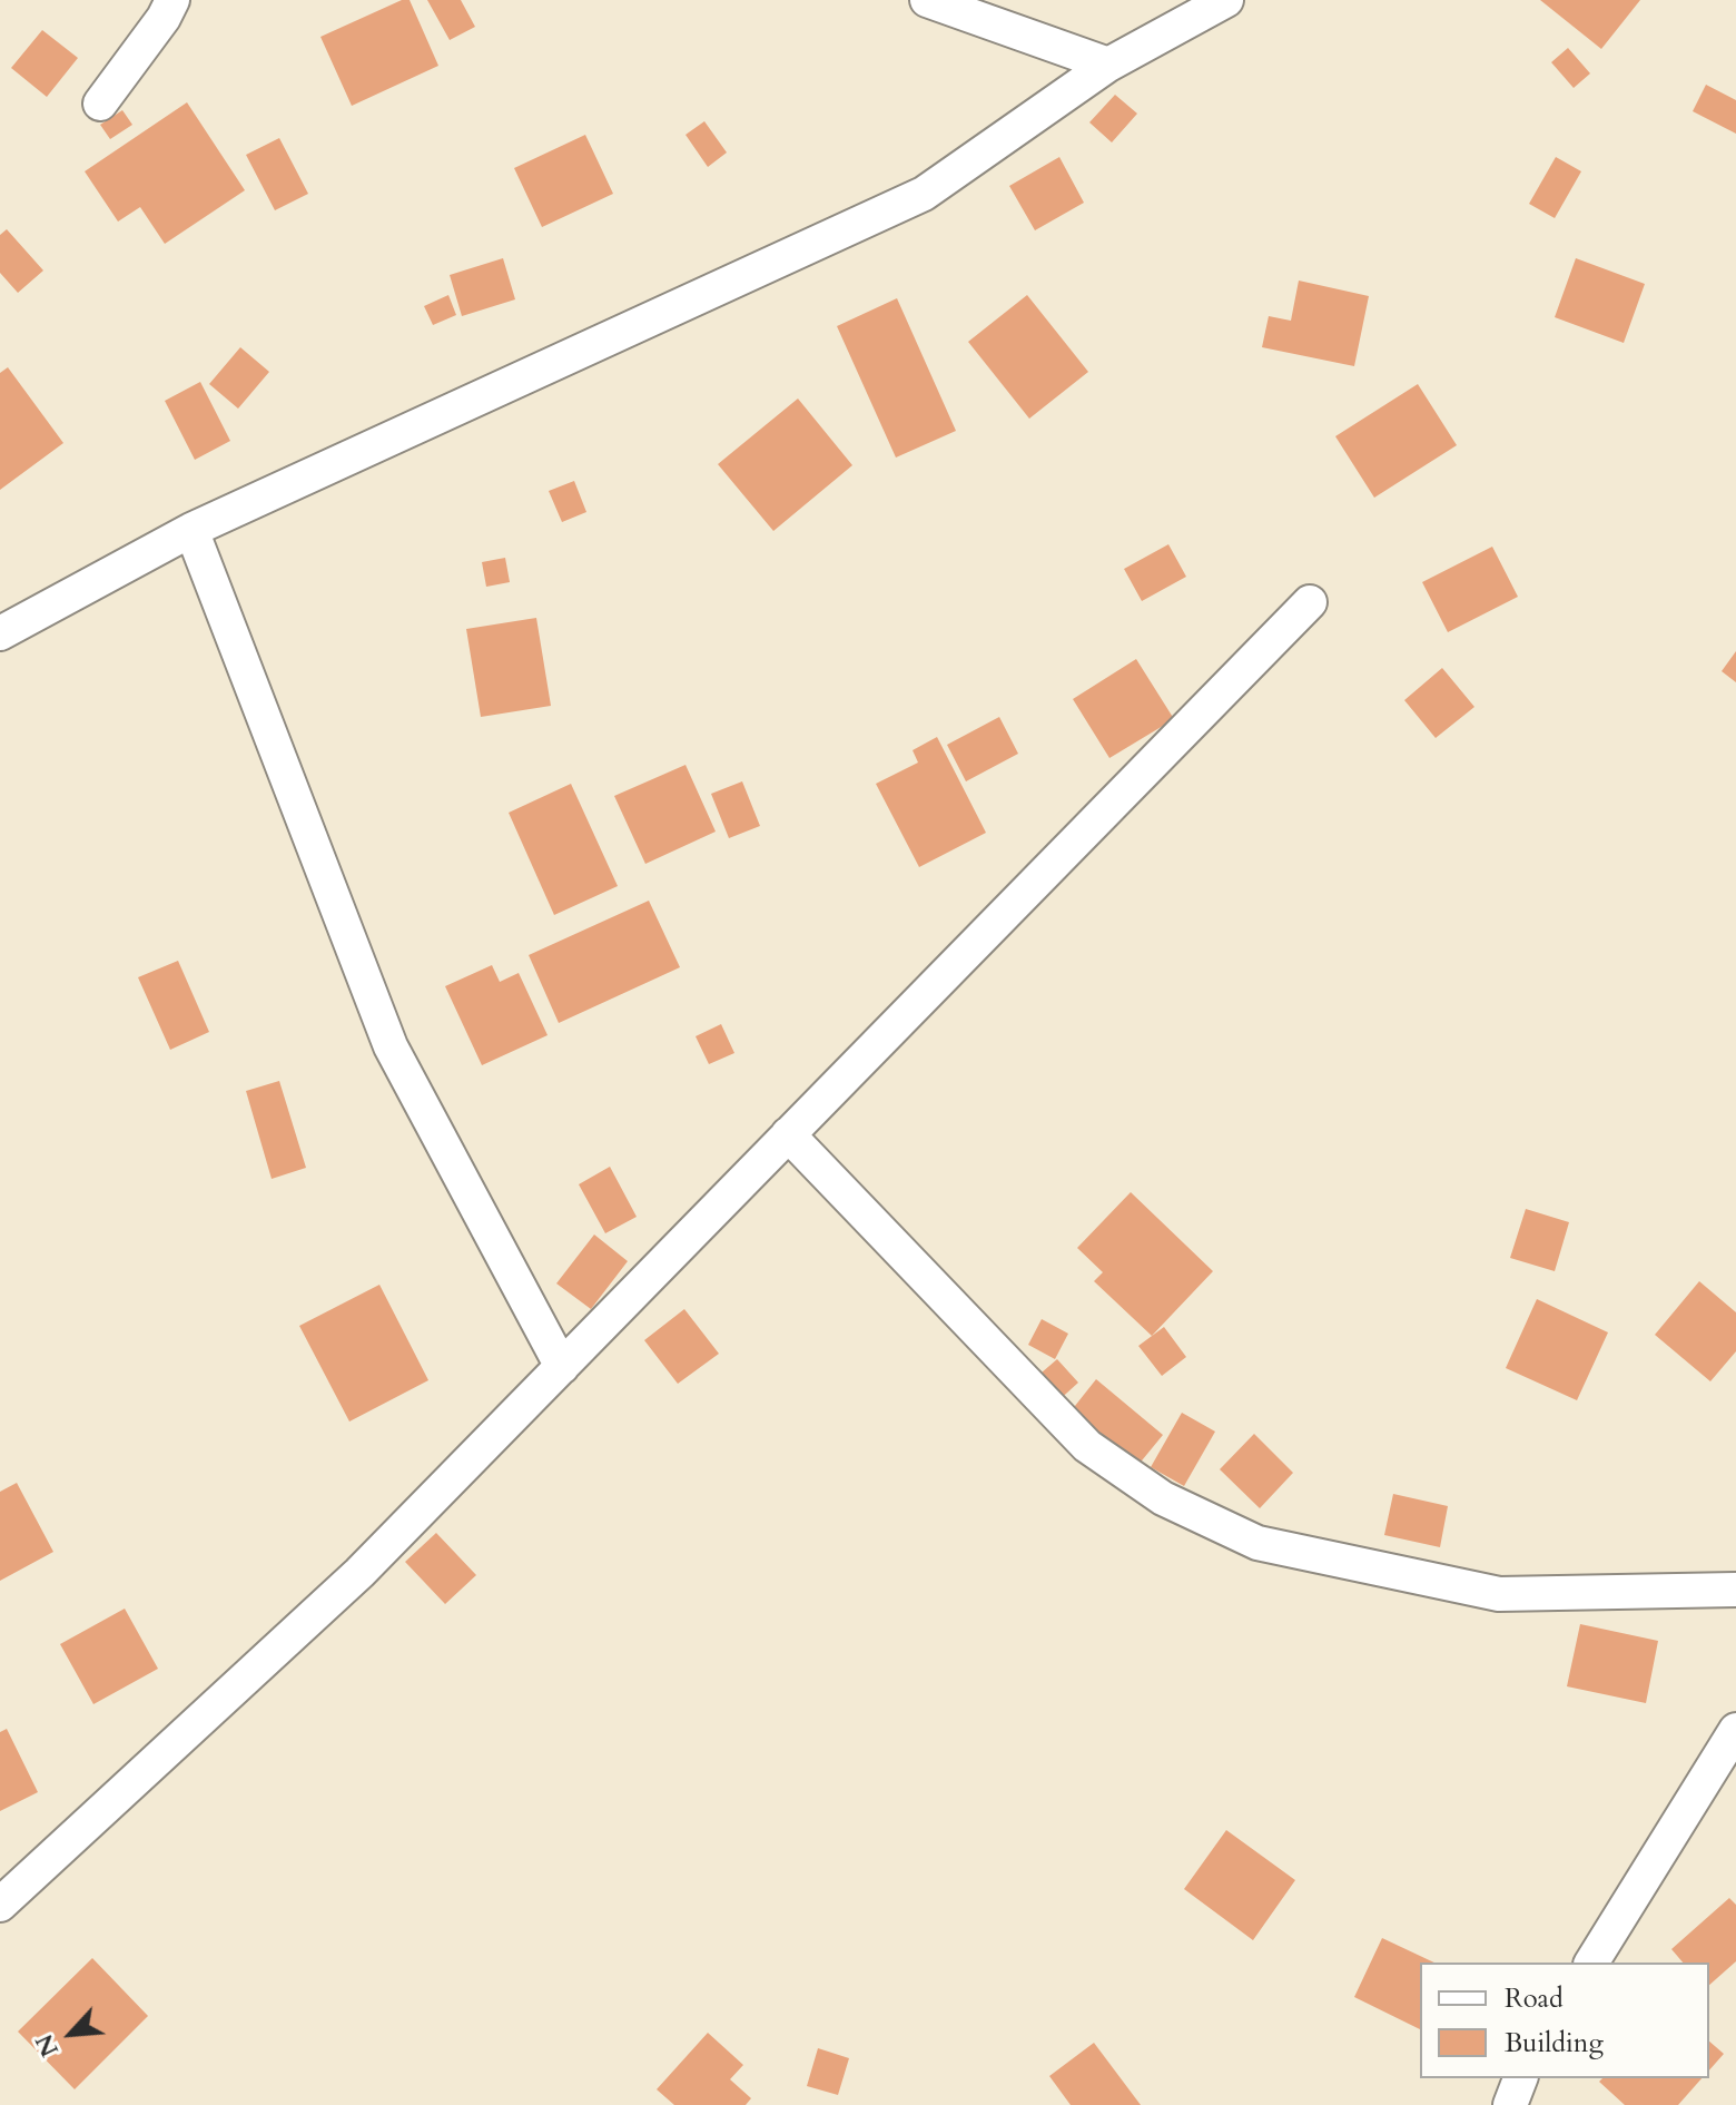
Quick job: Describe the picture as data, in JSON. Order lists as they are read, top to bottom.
{
  "legend": ["Road", "Building"],
  "north": "bottom left"
}
